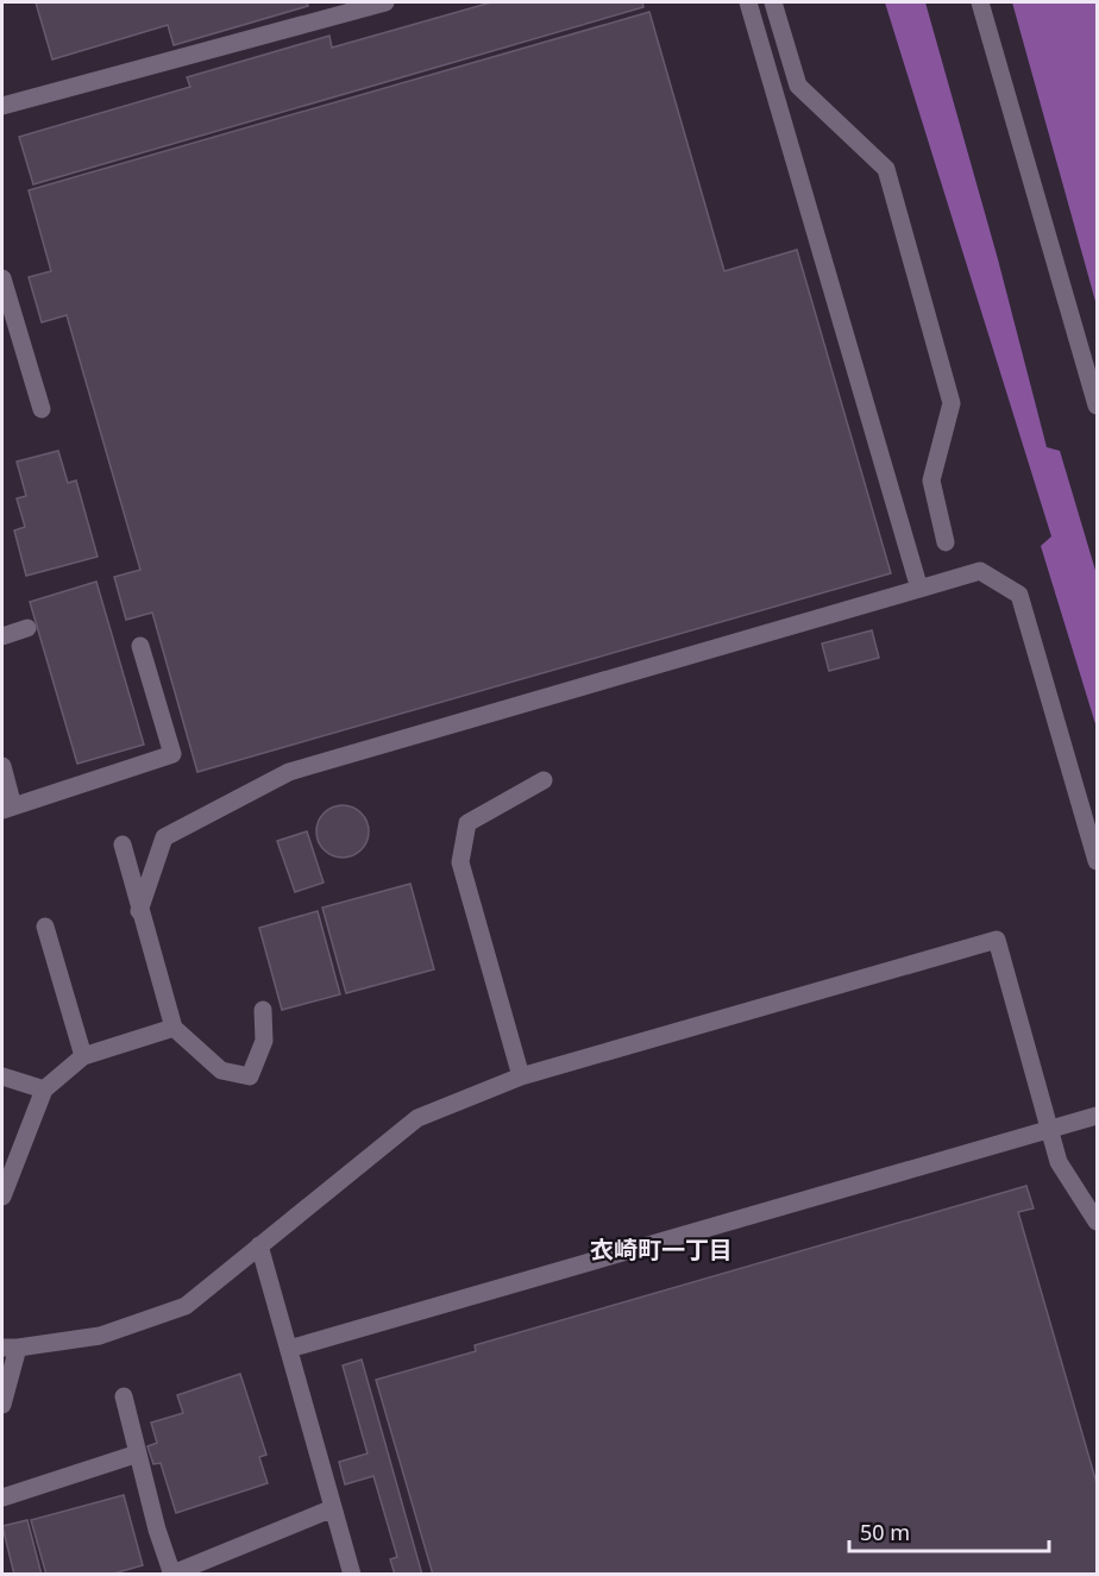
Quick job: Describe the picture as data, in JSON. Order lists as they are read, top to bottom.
{
  "districts": ["衣崎町一丁目"],
  "scale_bar": "50 m"
}
